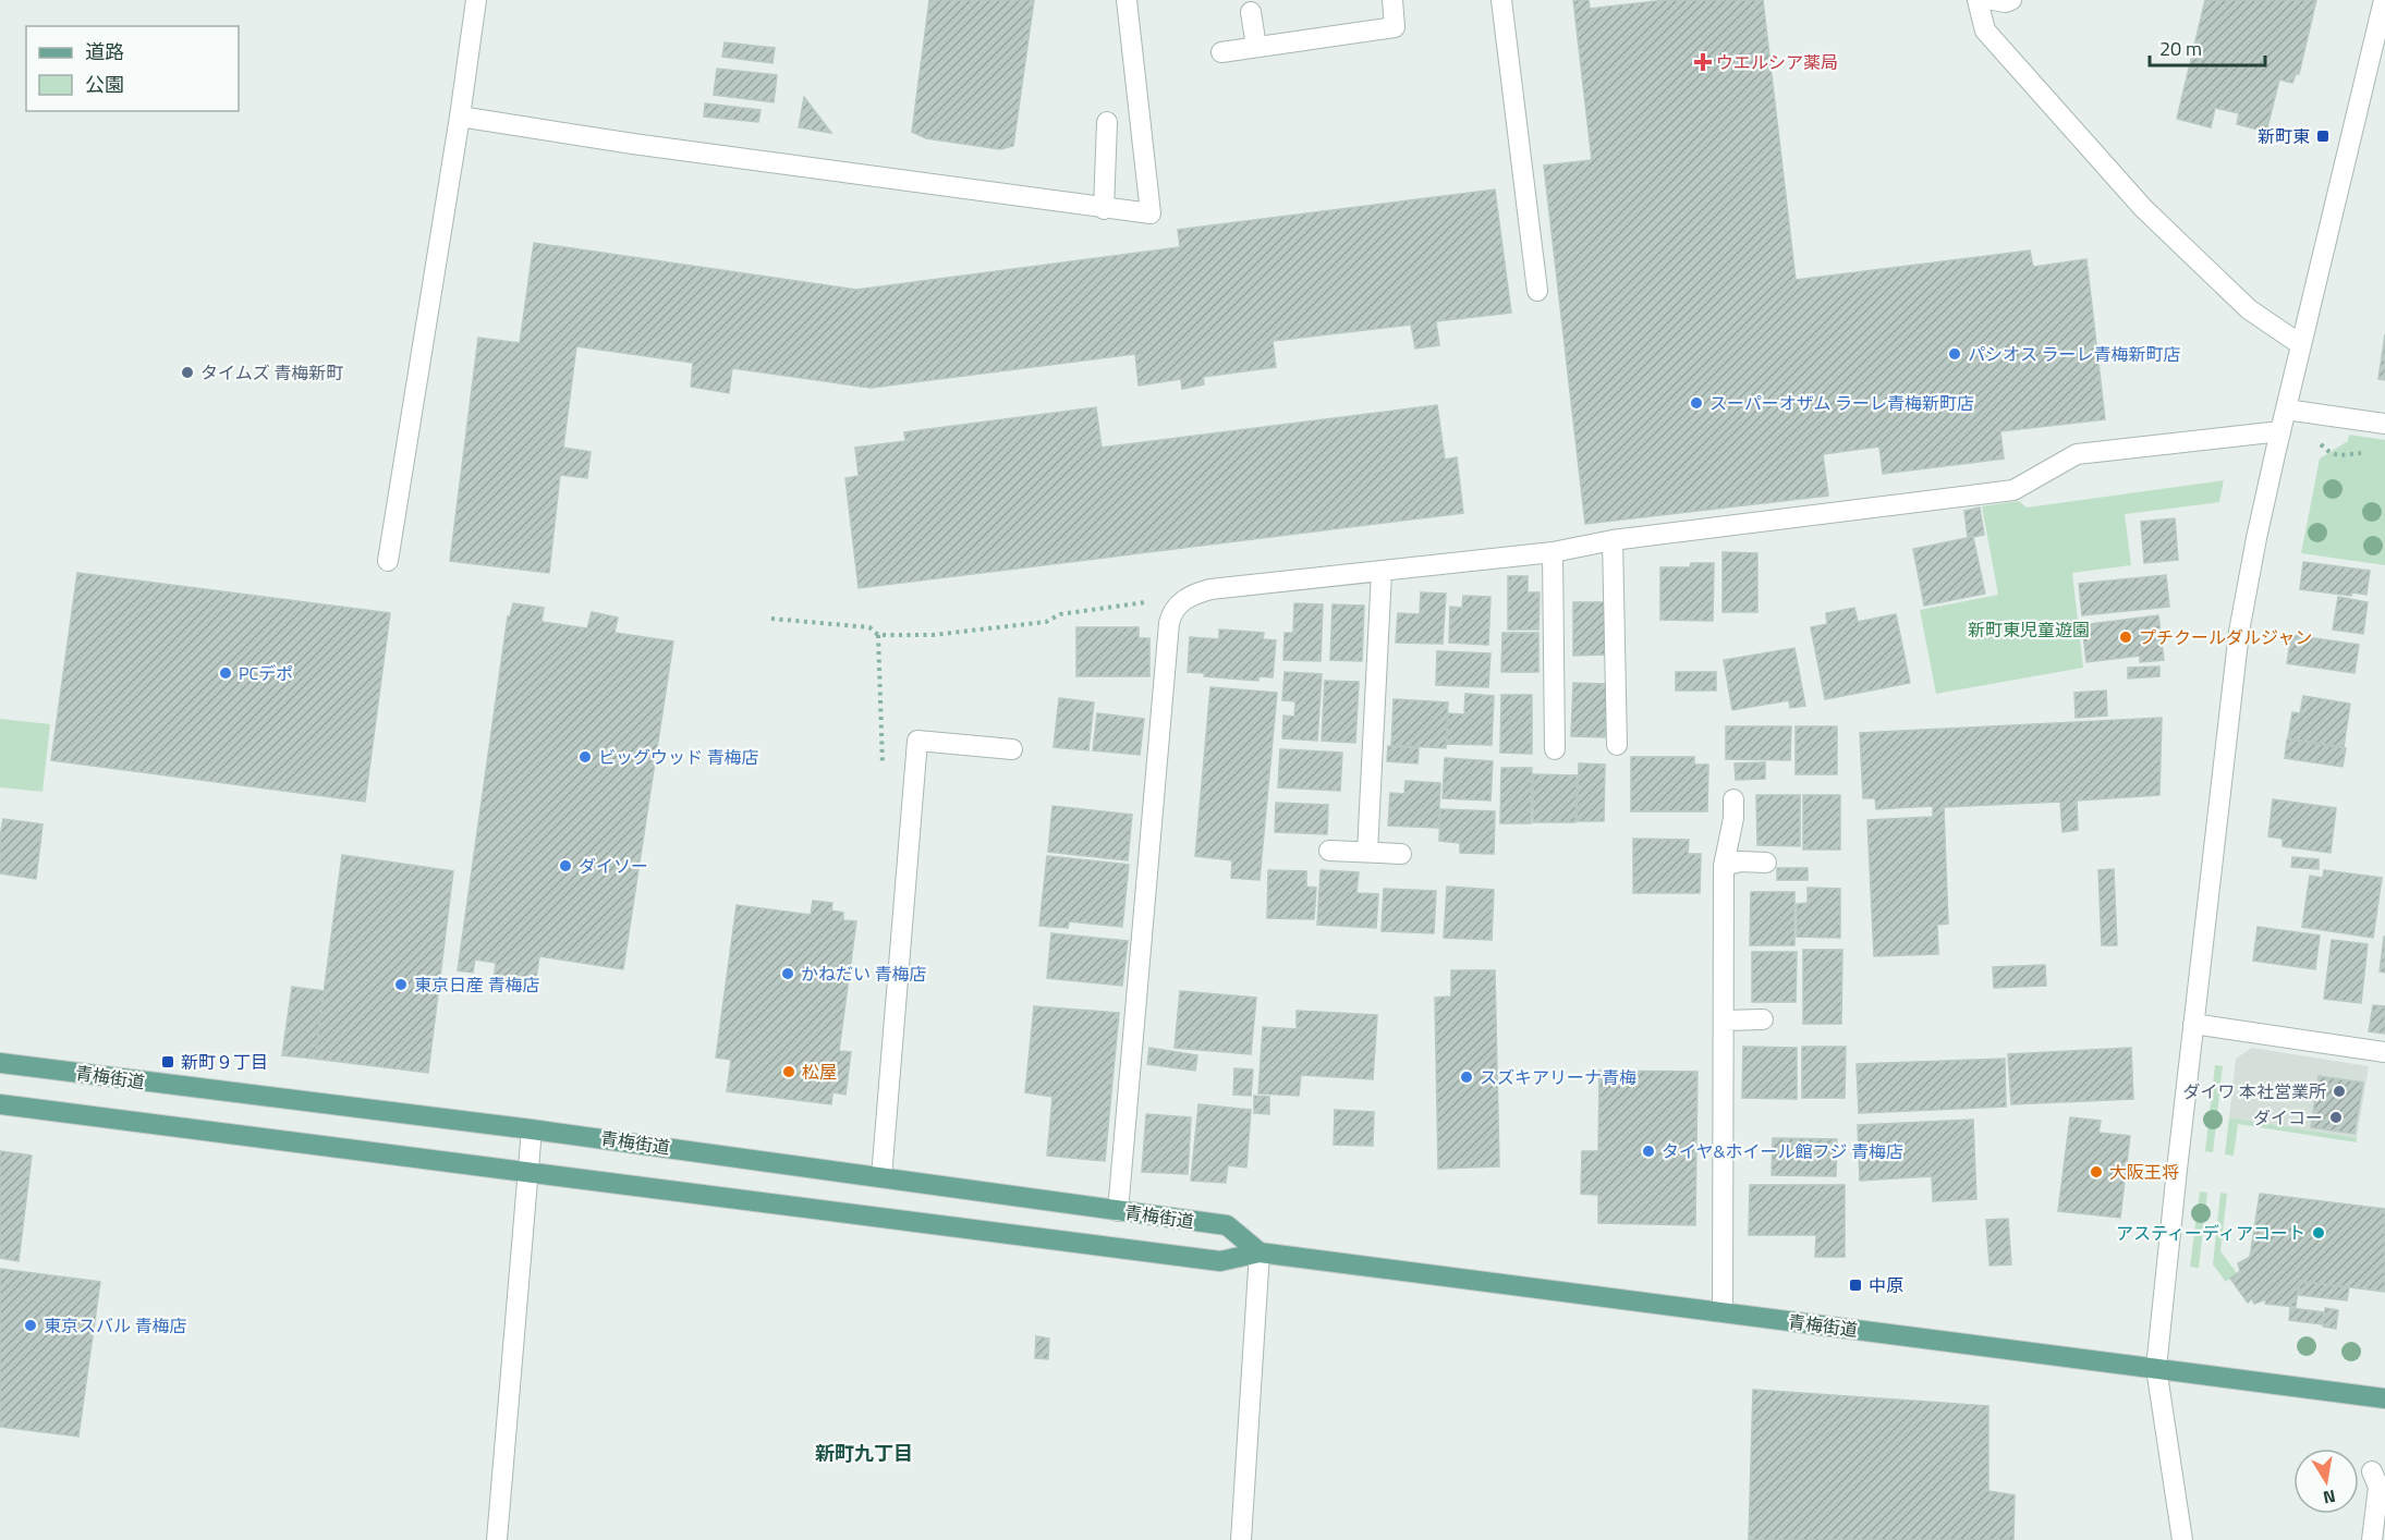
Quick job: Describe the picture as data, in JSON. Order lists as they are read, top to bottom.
{
  "streets": {
    "main road": ["青梅街道"]
  },
  "districts": ["新町九丁目"],
  "parks": ["新町東児童遊園"],
  "places": {
    "health": ["ウエルシア薬局"],
    "transit": ["新町東", "新町９丁目", "中原"],
    "other": [
      "パシオス ラーレ青梅新町店",
      "タイムズ 青梅新町",
      "スーパーオザム ラーレ青梅新町店",
      "プチクールダルジャン",
      "PCデポ",
      "ビッグウッド 青梅店",
      "ダイソー",
      "かねだい 青梅店",
      "東京日産 青梅店",
      "松屋",
      "スズキアリーナ青梅",
      "ダイワ 本社営業所",
      "ダイコー",
      "タイヤ&ホイール館フジ 青梅店",
      "大阪王将",
      "アスティーディアコート",
      "東京スバル 青梅店"
    ]
  },
  "legend": ["道路", "公園"],
  "scale_bar": "20 m",
  "north": "bottom"
}
